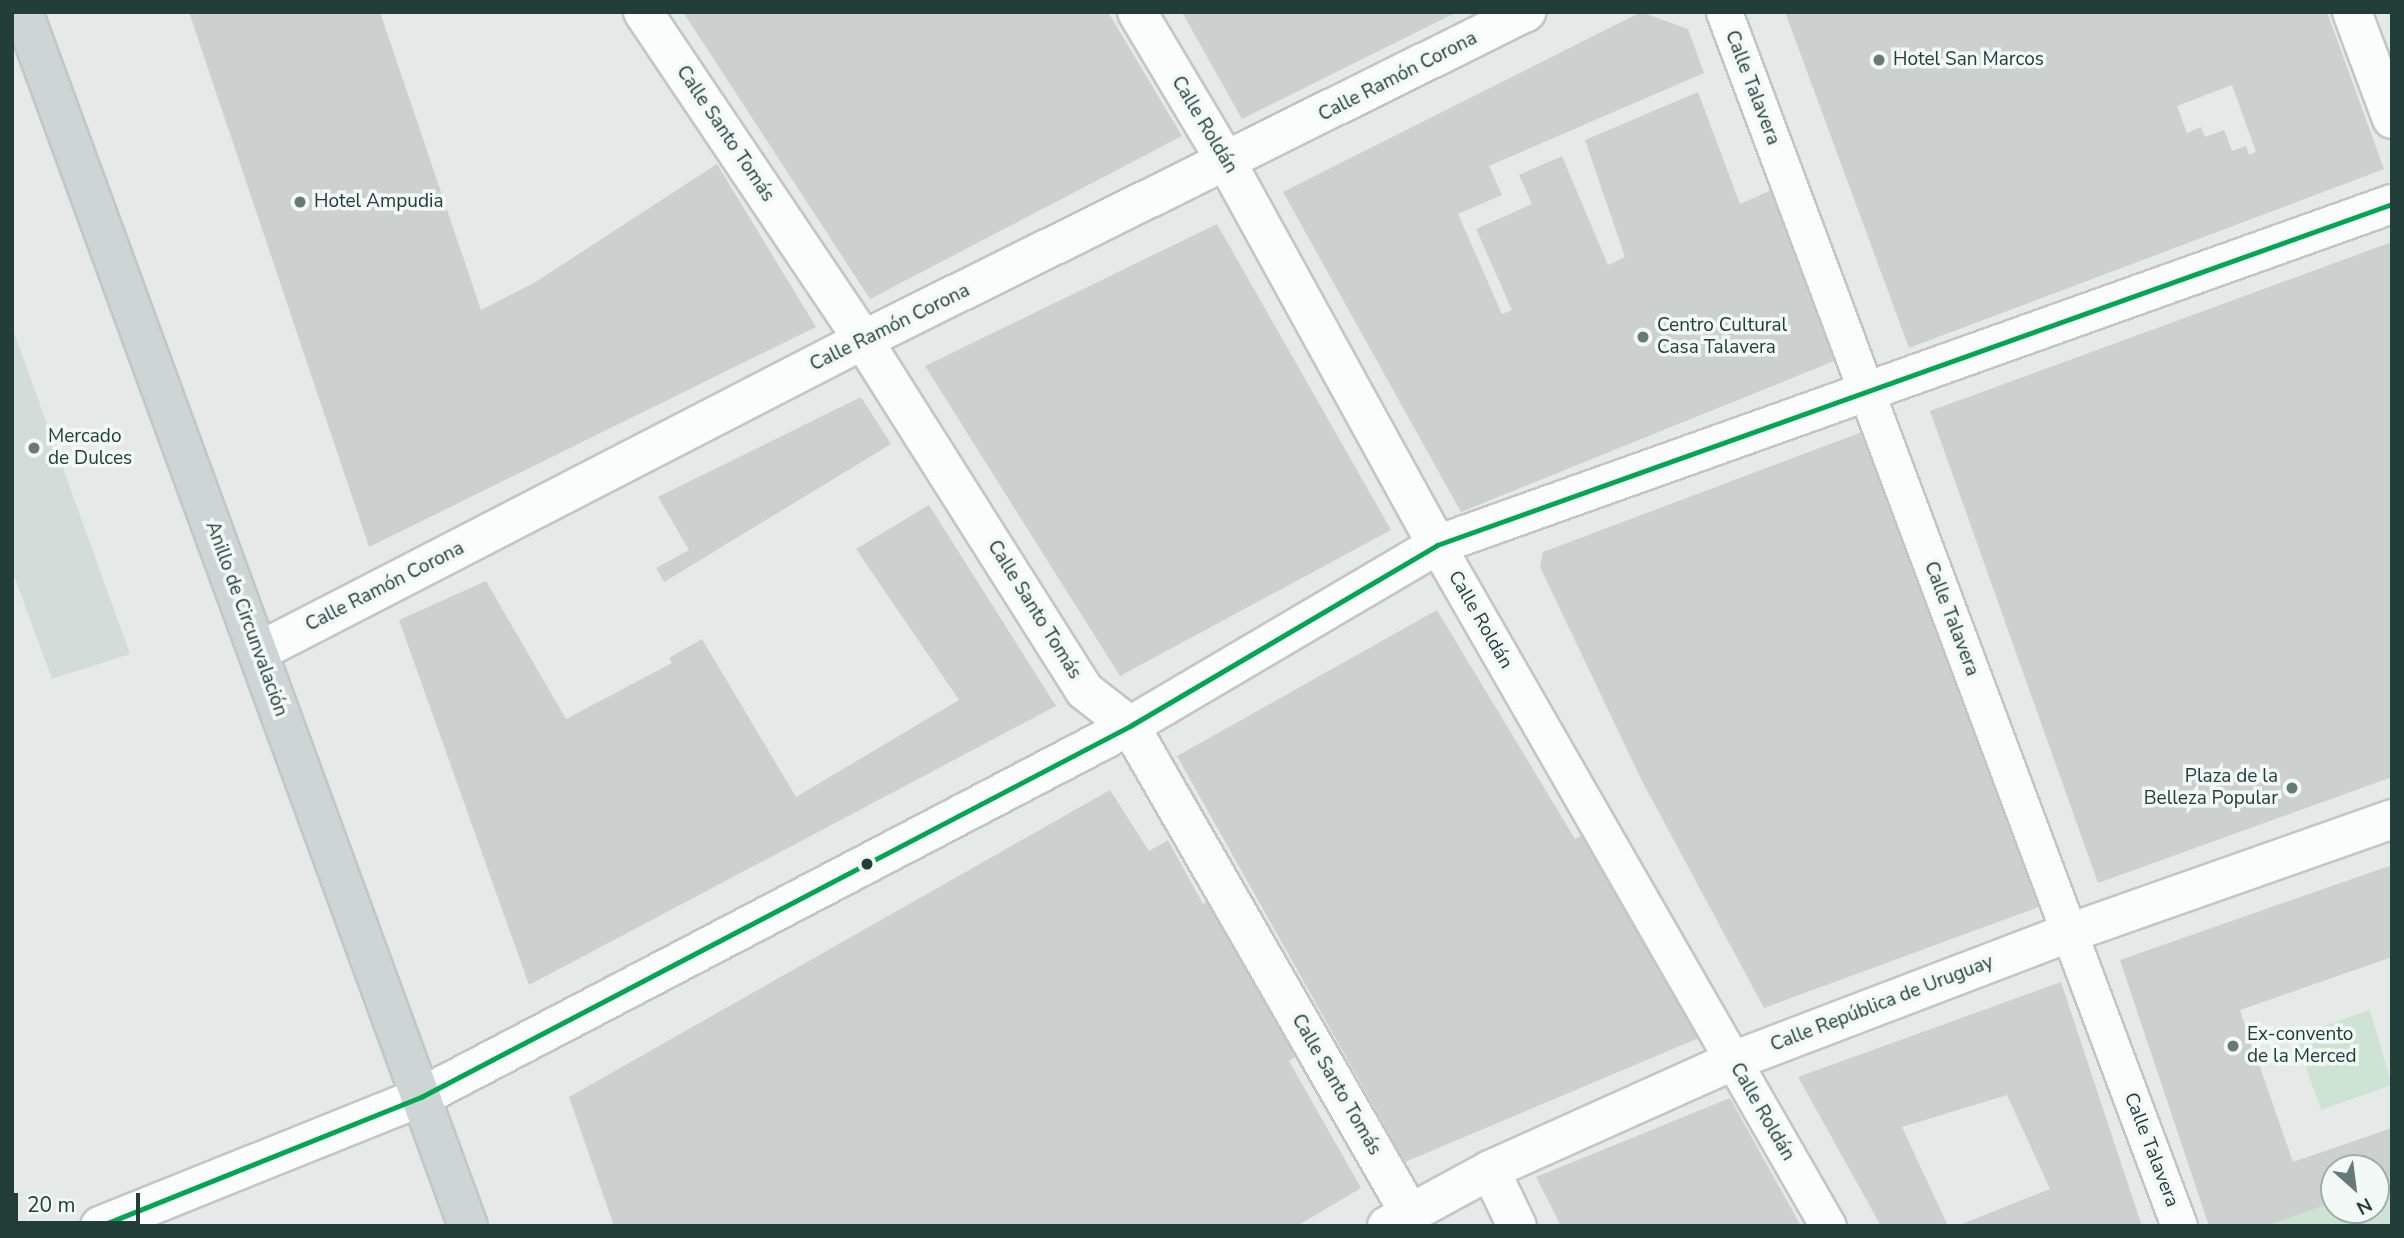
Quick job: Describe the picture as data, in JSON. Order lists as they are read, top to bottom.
{
  "streets": {
    "main road": ["Anillo de Circunvalación"],
    "street": [
      "Calle Ramón Corona",
      "Calle Talavera",
      "Calle Roldán",
      "Calle Santo Tomás",
      "Calle República de Uruguay"
    ]
  },
  "crossings": [
    ["Calle Ramón Corona", "Calle Roldán"],
    ["Calle Ramón Corona", "Calle Santo Tomás"],
    ["Calle Ramón Corona", "Anillo de Circunvalación"],
    ["Calle Talavera", "Calle República de Uruguay"],
    ["Calle Roldán", "Calle República de Uruguay"],
    ["Calle Santo Tomás", "Calle República de Uruguay"]
  ],
  "places": [
    "Hotel San Marcos",
    "Hotel Ampudia",
    "Centro Cultural Casa Talavera",
    "Mercado de Dulces",
    "Plaza de la Belleza Popular",
    "Ex-convento de la Merced"
  ],
  "scale_bar": "20 m",
  "north": "bottom right"
}
